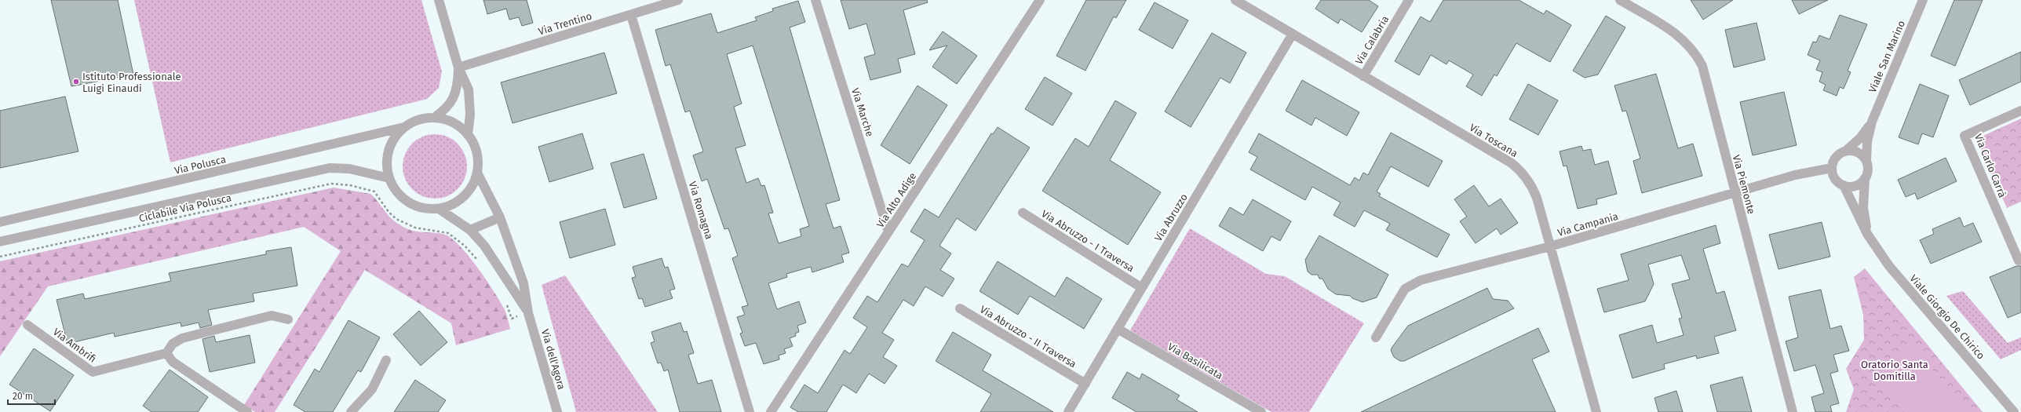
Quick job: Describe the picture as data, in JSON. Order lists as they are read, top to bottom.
{
  "streets": {
    "street": [
      "Via Trentino",
      "Via Calabria",
      "Viale San Marino",
      "Via Marche",
      "Via Toscana",
      "Via Polusca",
      "Via Carlo Carrà",
      "Via Piemonte",
      "Via Alto Adige",
      "Via Romagna",
      "Via Abruzzo",
      "Via Campania",
      "Via Abruzzo - I Traversa",
      "Viale Giorgio De Chirico",
      "Via Abruzzo - II Traversa",
      "Via Ambrifi",
      "Via dell'Agora",
      "Via Basilicata"
    ],
    "path": ["Ciclabile Via Polusca"]
  },
  "crossings": [
    ["Via Trentino", "Via Romagna"],
    ["Via Trentino", "Via dell'Agora"],
    ["Via Calabria", "Via Toscana"],
    ["Viale San Marino", "Via Campania"],
    ["Viale San Marino", "Viale Giorgio De Chirico"],
    ["Via Marche", "Via Alto Adige"],
    ["Via Toscana", "Via Abruzzo"],
    ["Via Toscana", "Via Campania"],
    ["Via Polusca", "Via dell'Agora"],
    ["Via Piemonte", "Via Campania"],
    ["Via Abruzzo", "Via Abruzzo - I Traversa"],
    ["Via Abruzzo", "Via Abruzzo - II Traversa"],
    ["Via Abruzzo", "Via Basilicata"],
    ["Via Campania", "Viale Giorgio De Chirico"]
  ],
  "parks": ["Oratorio Santa Domitilla"],
  "places": ["Istituto Professionale Luigi Einaudi"],
  "scale_bar": "20 m"
}
